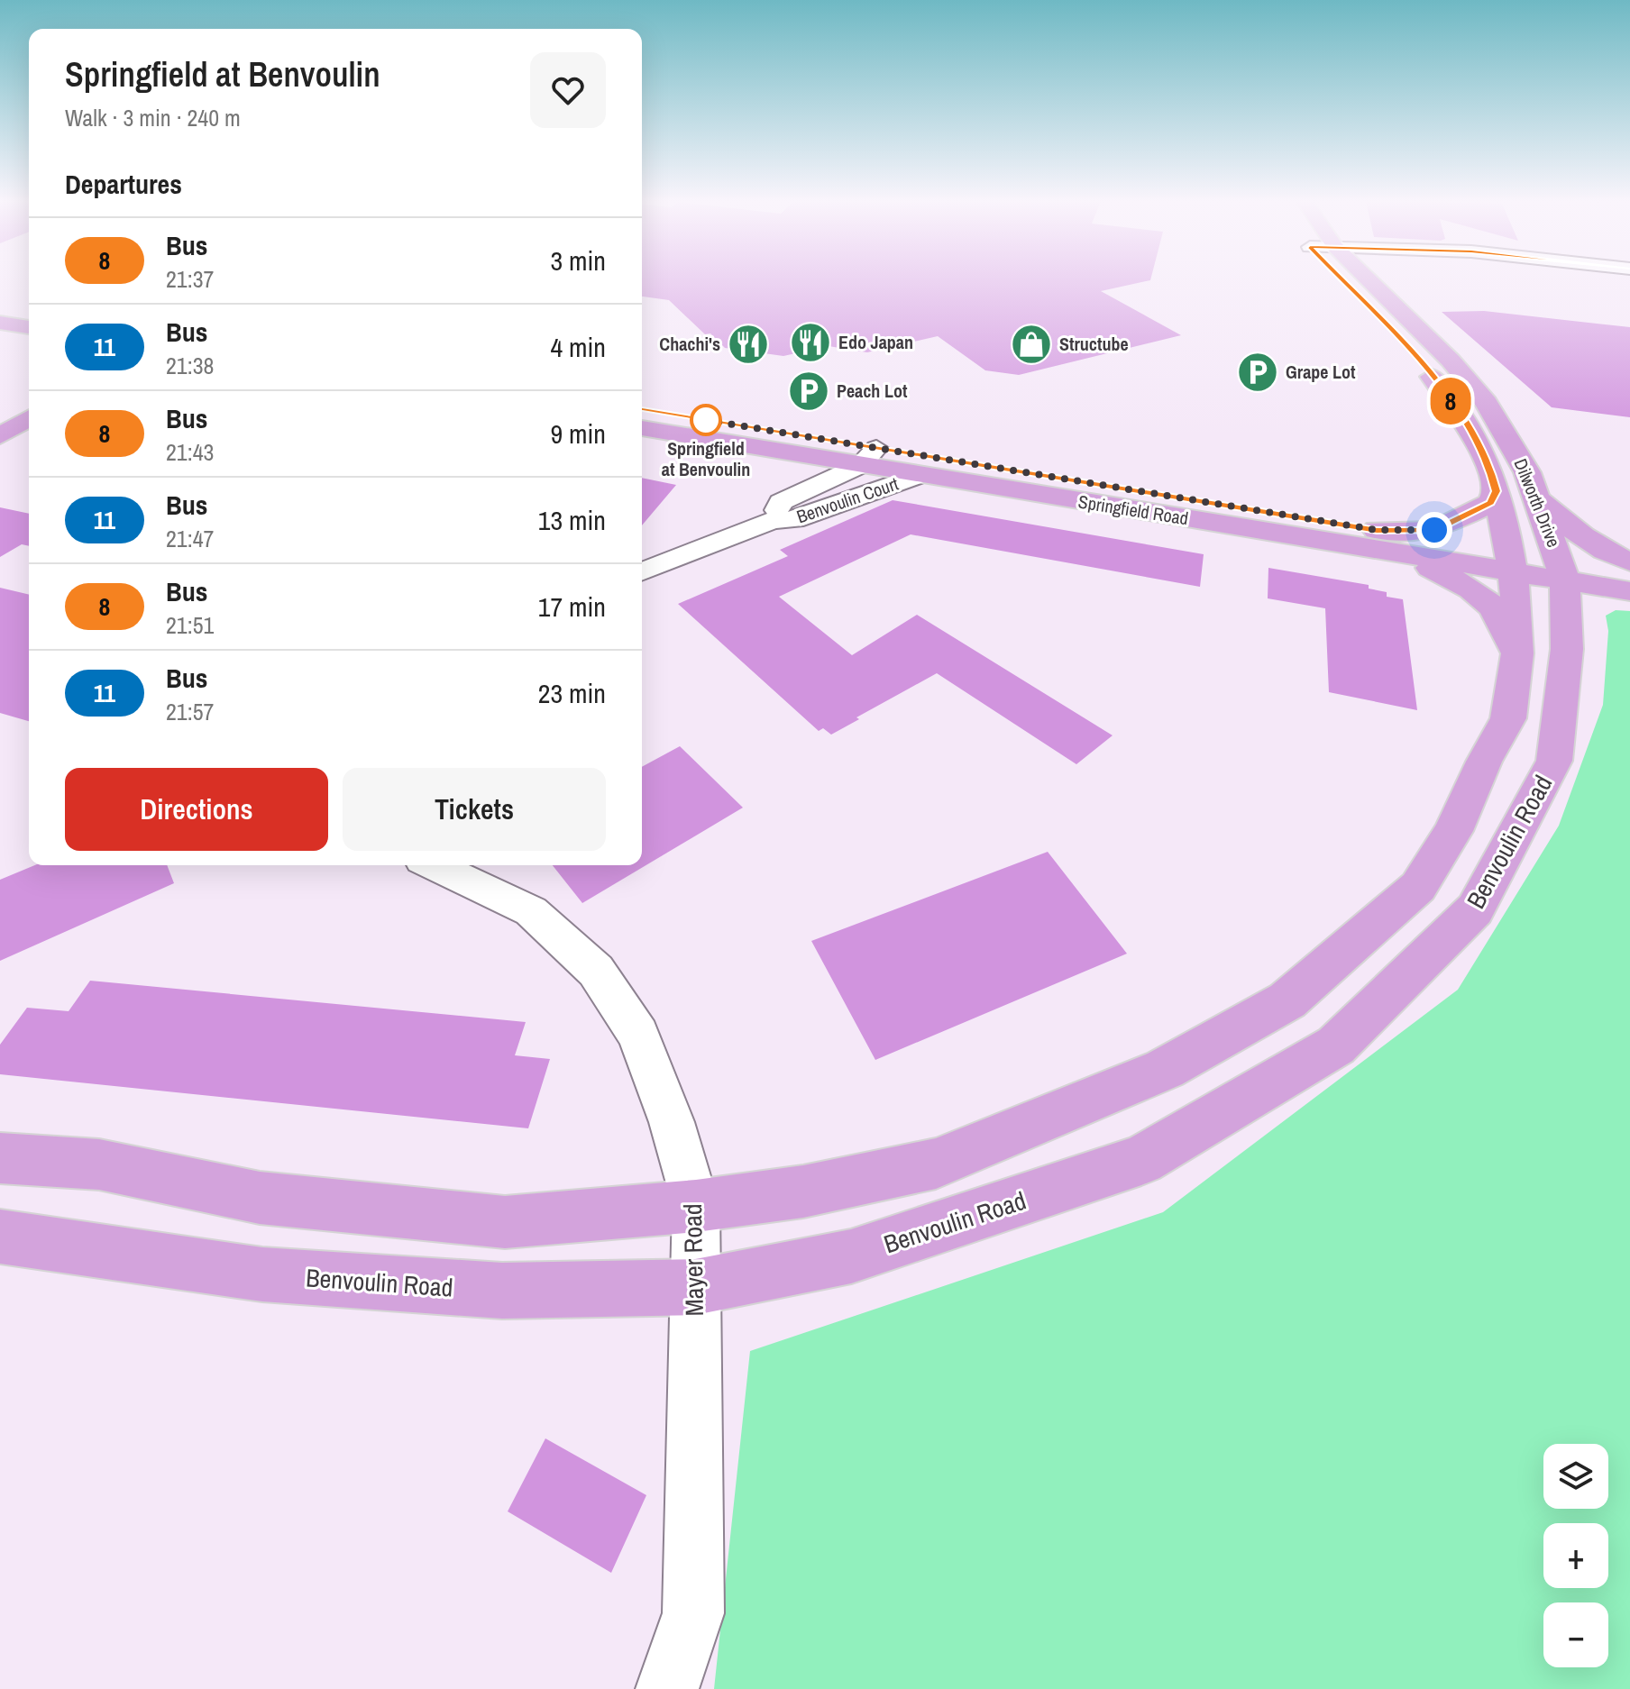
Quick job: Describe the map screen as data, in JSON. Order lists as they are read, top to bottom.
{
  "streets": {
    "main road": ["Dilworth Drive", "Springfield Road", "Benvoulin Road"],
    "street": ["Benvoulin Court", "Mayer Road"]
  },
  "crossings": [
    ["Benvoulin Court", "Springfield Road"],
    ["Dilworth Drive", "Springfield Road"],
    ["Dilworth Drive", "Benvoulin Road"],
    ["Springfield Road", "Benvoulin Road"],
    ["Benvoulin Road", "Mayer Road"]
  ],
  "places": {
    "restaurant": ["Edo Japan", "Chachi's"],
    "shop": ["Structube"],
    "parking": ["Grape Lot", "Peach Lot"],
    "other": ["Springfield at Benvoulin"]
  },
  "lines": ["bus line 8"],
  "page": {
    "on_map": "8",
    "heading": [
      ["Springfield at Benvoulin", "Walk · 3 min · 240 m"],
      "Departures"
    ],
    "list": [
      {
        "mark": "8",
        "name": "Bus",
        "note": "21:37",
        "value": "3 min"
      },
      {
        "mark": "11",
        "name": "Bus",
        "note": "21:38",
        "value": "4 min"
      },
      {
        "mark": "8",
        "name": "Bus",
        "note": "21:43",
        "value": "9 min"
      },
      {
        "mark": "11",
        "name": "Bus",
        "note": "21:47",
        "value": "13 min"
      },
      {
        "mark": "8",
        "name": "Bus",
        "note": "21:51",
        "value": "17 min"
      },
      {
        "mark": "11",
        "name": "Bus",
        "note": "21:57",
        "value": "23 min"
      }
    ],
    "buttons": ["Directions", "Tickets"],
    "map_buttons": ["+", "−"]
  }
}
